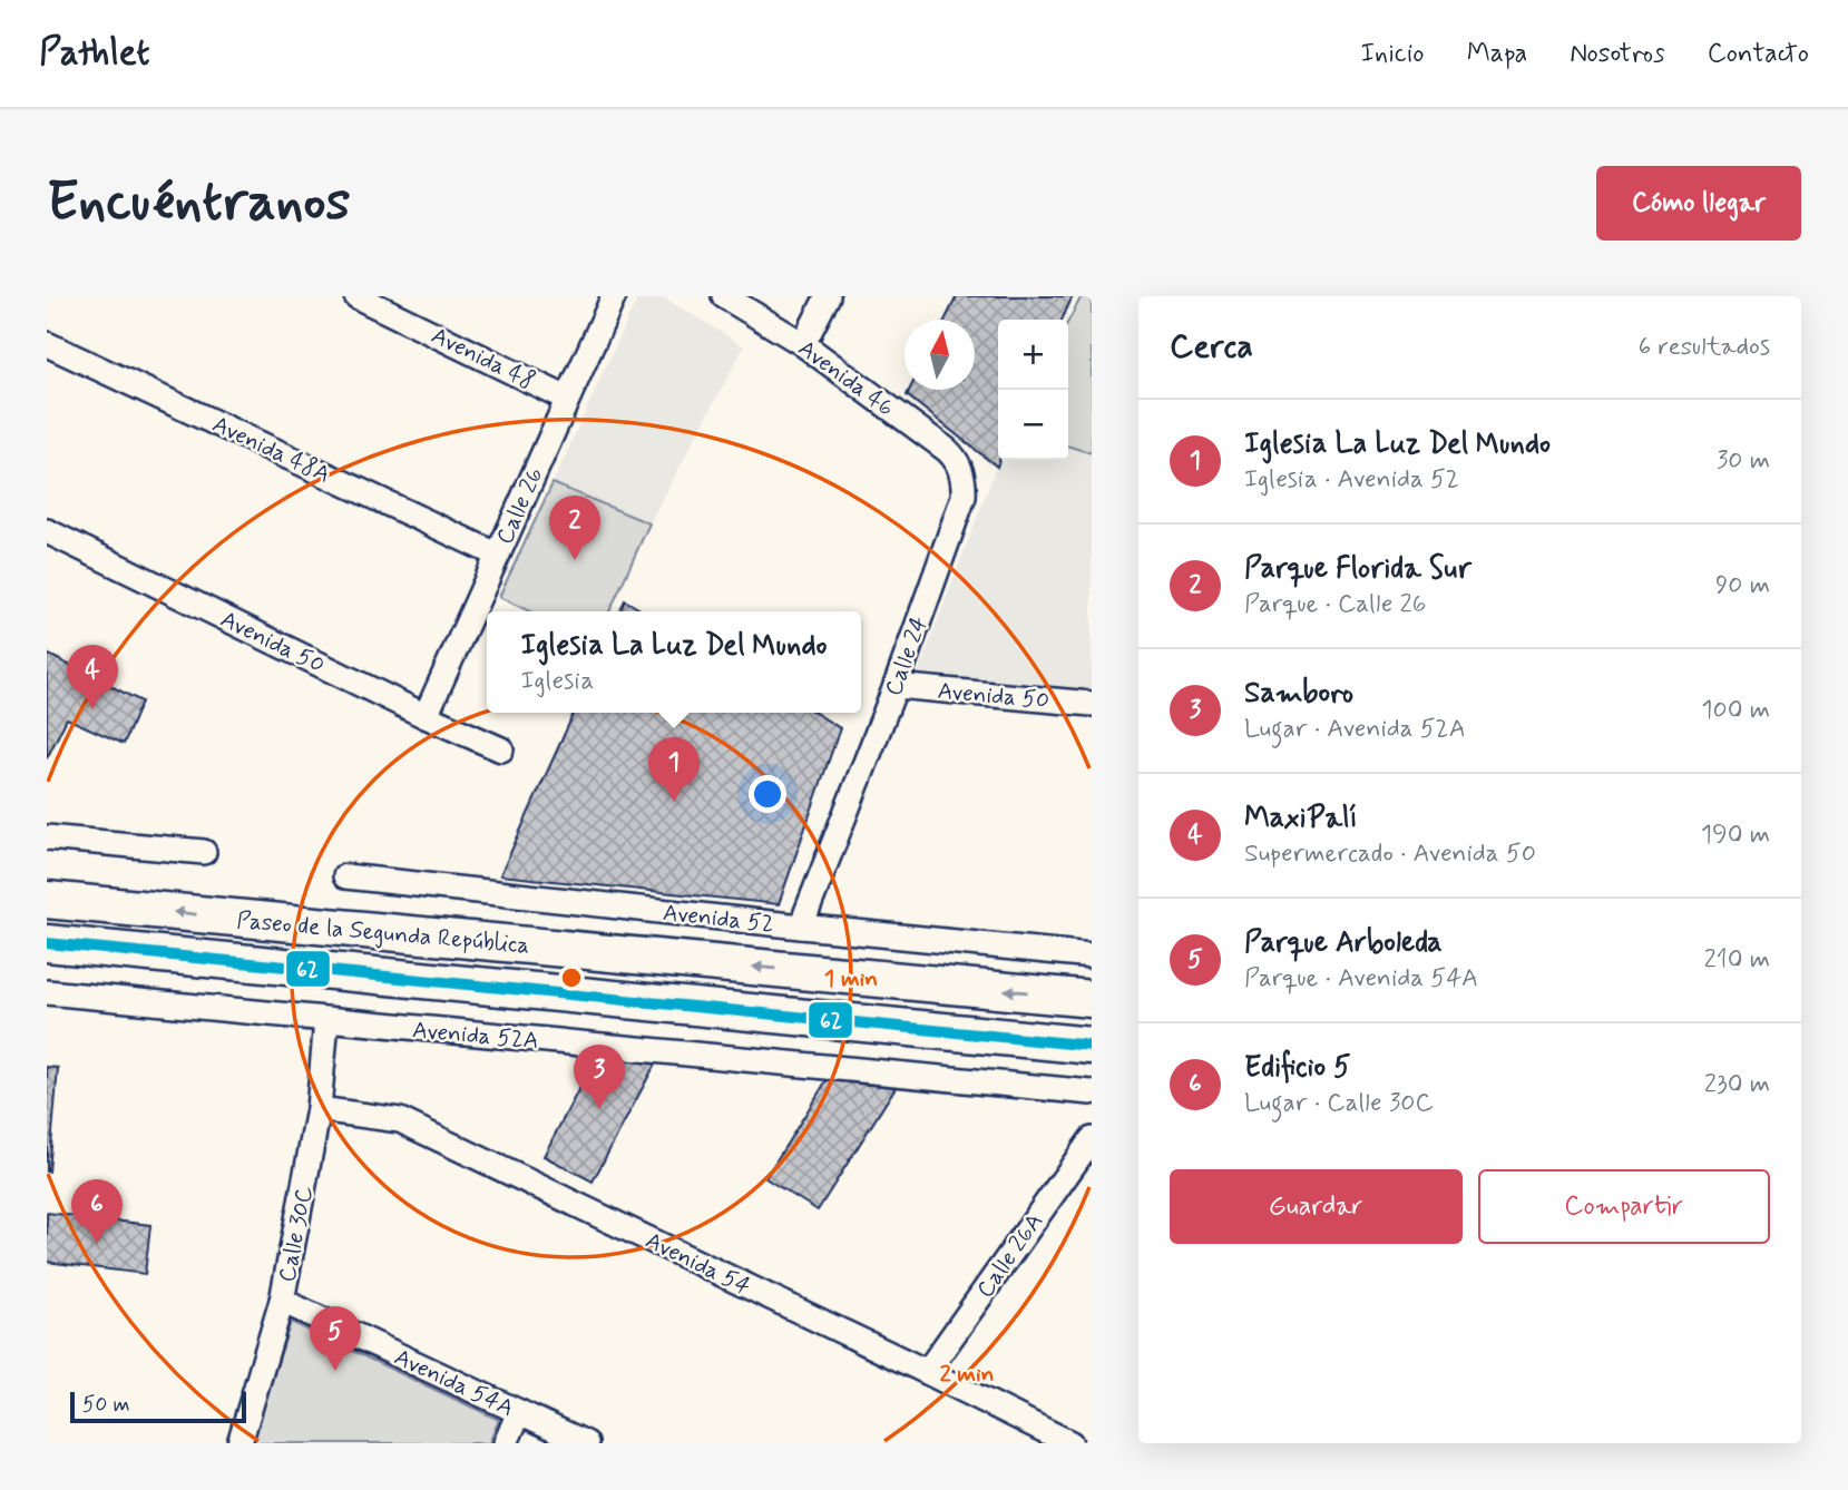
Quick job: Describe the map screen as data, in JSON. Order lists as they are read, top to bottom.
{
  "streets": {
    "highway": ["Paseo de la Segunda República"],
    "street": [
      "Avenida 48",
      "Avenida 46",
      "Avenida 48A",
      "Calle 26",
      "Avenida 50",
      "Calle 24",
      "Avenida 52",
      "Avenida 52A",
      "Calle 30C",
      "Calle 26A",
      "Avenida 54",
      "Avenida 54A"
    ]
  },
  "crossings": [
    ["Avenida 48", "Calle 26"],
    ["Avenida 46", "Calle 24"],
    ["Avenida 48A", "Calle 26"],
    ["Calle 26", "Avenida 50"],
    ["Avenida 50", "Calle 24"],
    ["Calle 24", "Avenida 52"],
    ["Avenida 52A", "Calle 30C"],
    ["Calle 30C", "Avenida 54"],
    ["Calle 30C", "Avenida 54A"],
    ["Calle 26A", "Avenida 54"]
  ],
  "lines": ["transit line 62"],
  "scale_bar": "50 m",
  "north": "top",
  "page": {
    "header": "Pathlet",
    "nav": [
      "Inicio",
      "Mapa",
      "Nosotros",
      "Contacto"
    ],
    "buttons": [
      "Cómo llegar",
      ["Guardar", "Compartir"]
    ],
    "title": "Encuéntranos",
    "heading": ["Cerca", "6 resultados"],
    "map_buttons": ["+", "−"],
    "list": [
      {
        "mark": "1",
        "name": "Iglesia La Luz Del Mundo",
        "note": "Iglesia · Avenida 52",
        "value": "30 m"
      },
      {
        "mark": "2",
        "name": "Parque Florida Sur",
        "note": "Parque · Calle 26",
        "value": "90 m"
      },
      {
        "mark": "3",
        "name": "Samboro",
        "note": "Lugar · Avenida 52A",
        "value": "100 m"
      },
      {
        "mark": "4",
        "name": "MaxiPalí",
        "note": "Supermercado · Avenida 50",
        "value": "190 m"
      },
      {
        "mark": "5",
        "name": "Parque Arboleda",
        "note": "Parque · Avenida 54A",
        "value": "210 m"
      },
      {
        "mark": "6",
        "name": "Edificio 5",
        "note": "Lugar · Calle 30C",
        "value": "230 m"
      }
    ],
    "pins": [
      "2",
      "4",
      "1",
      "3",
      "6",
      "5"
    ],
    "popup": ["Iglesia La Luz Del Mundo", "Iglesia"],
    "scale": "50 m"
  },
  "rings": ["1 min", "2 min"]
}
